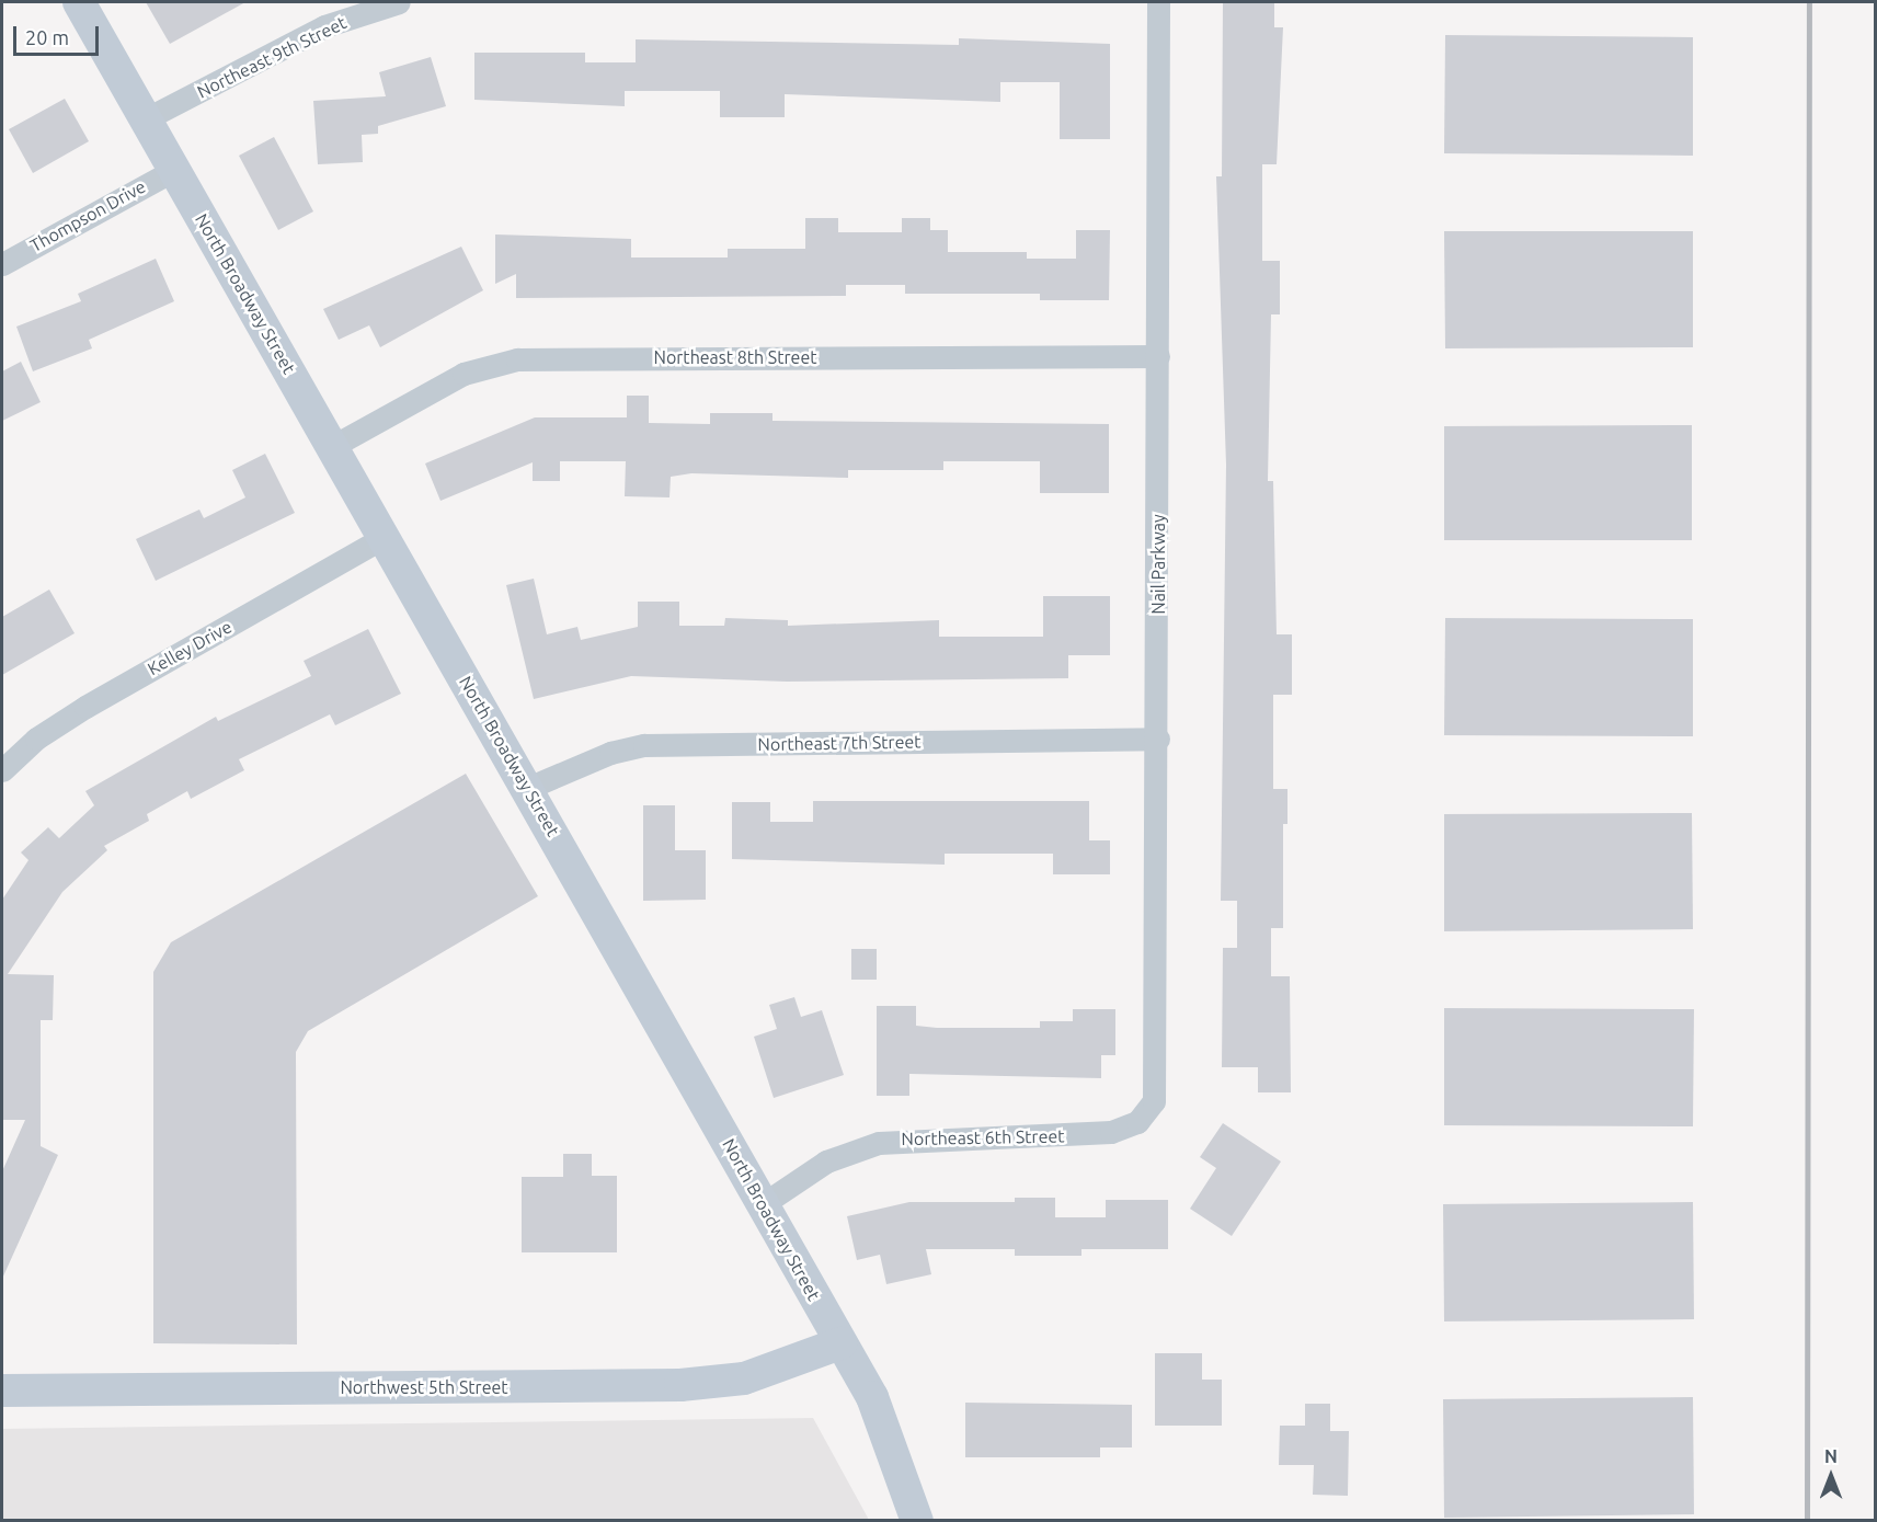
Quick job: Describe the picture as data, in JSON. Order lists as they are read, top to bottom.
{
  "streets": {
    "main road": ["North Broadway Street", "Northwest 5th Street"],
    "street": [
      "Northeast 9th Street",
      "Thompson Drive",
      "Northeast 8th Street",
      "Nail Parkway",
      "Kelley Drive",
      "Northeast 7th Street",
      "Northeast 6th Street"
    ]
  },
  "crossings": [
    ["Northeast 9th Street", "North Broadway Street"],
    ["Thompson Drive", "North Broadway Street"],
    ["North Broadway Street", "Northeast 8th Street"],
    ["North Broadway Street", "Kelley Drive"],
    ["North Broadway Street", "Northeast 7th Street"],
    ["North Broadway Street", "Northeast 6th Street"],
    ["North Broadway Street", "Northwest 5th Street"],
    ["Northeast 8th Street", "Nail Parkway"],
    ["Nail Parkway", "Northeast 7th Street"],
    ["Nail Parkway", "Northeast 6th Street"]
  ],
  "scale_bar": "20 m",
  "north": "top"
}
